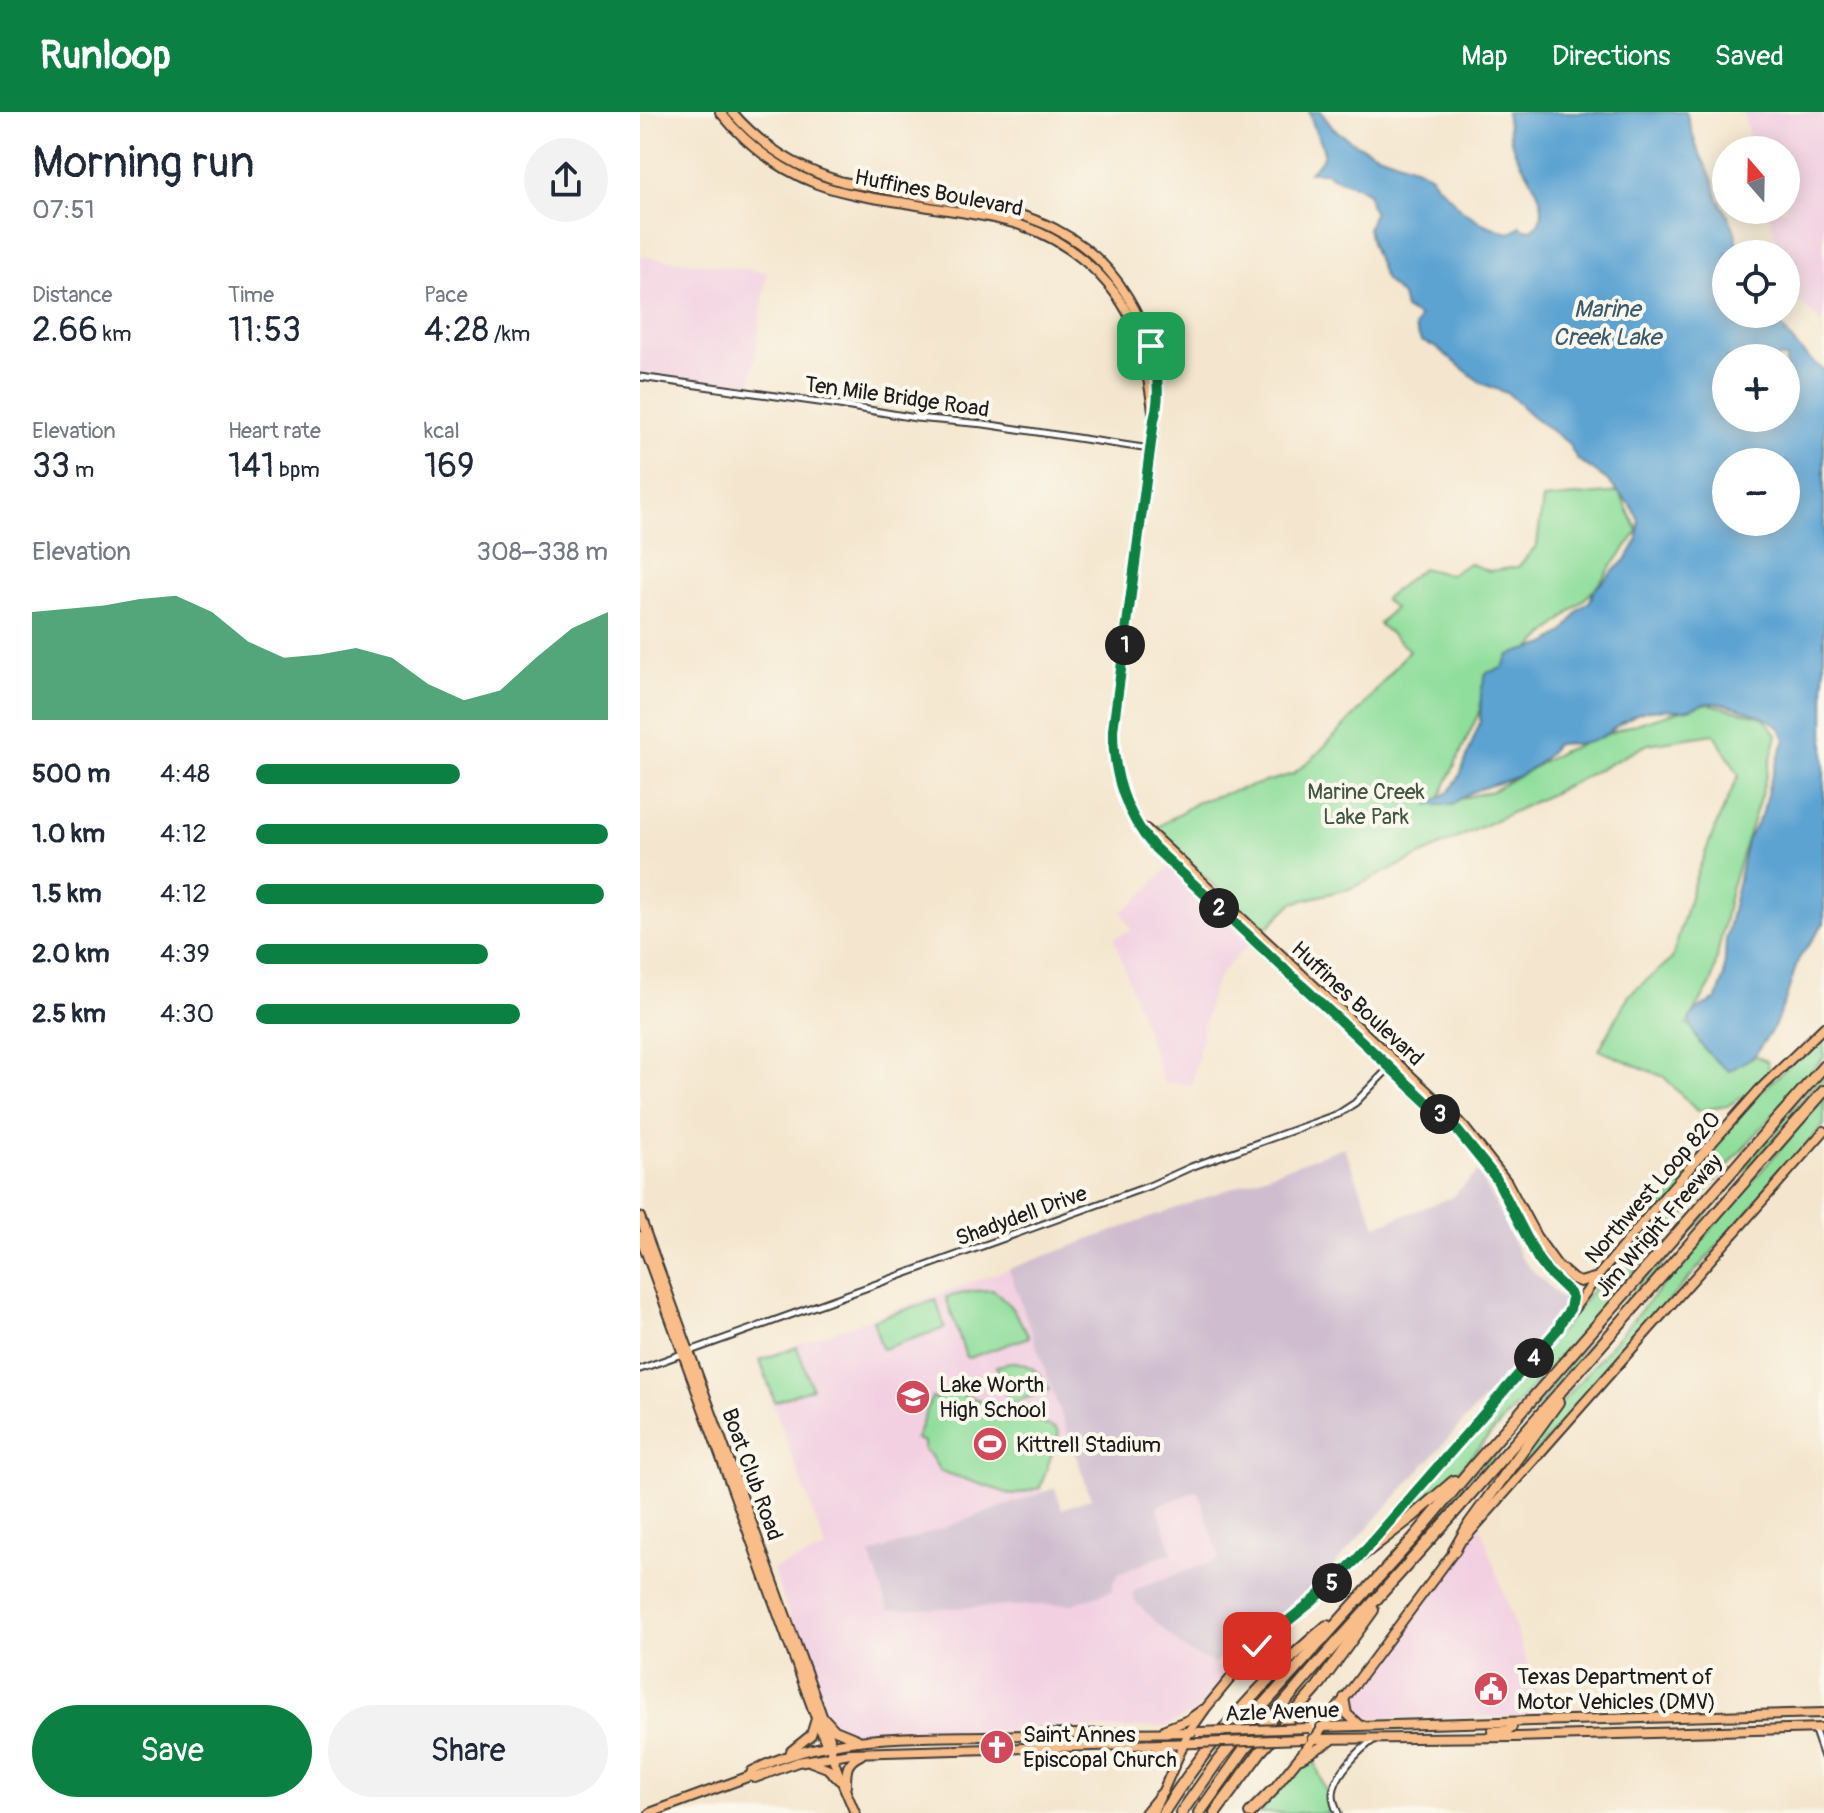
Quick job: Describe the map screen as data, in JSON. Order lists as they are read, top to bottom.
{
  "streets": {
    "highway": ["Jim Wright Freeway"],
    "main road": [
      "Huffines Boulevard",
      "Northwest Loop 820",
      "Boat Club Road",
      "Azle Avenue"
    ],
    "street": ["Ten Mile Bridge Road", "Shadydell Drive"]
  },
  "crossings": [
    ["Huffines Boulevard", "Ten Mile Bridge Road"],
    ["Huffines Boulevard", "Northwest Loop 820"],
    ["Huffines Boulevard", "Shadydell Drive"],
    ["Northwest Loop 820", "Azle Avenue"],
    ["Shadydell Drive", "Boat Club Road"],
    ["Boat Club Road", "Azle Avenue"]
  ],
  "water": ["Marine Creek Lake"],
  "parks": ["Marine Creek Lake Park"],
  "places": {
    "school or university": ["Lake Worth High School"],
    "sports": ["Kittrell Stadium"],
    "public building": ["Texas Department of Motor Vehicles (DMV)"],
    "church": ["Saint Annes Episcopal Church"]
  },
  "north": "top",
  "page": {
    "header": "Runloop",
    "nav": ["Map", "Directions", "Saved"],
    "heading": ["Morning run", "07:51"],
    "map_buttons": ["+", "−"],
    "stats": [
      ["Distance", "2.66 km"],
      ["Time", "11:53"],
      ["Pace", "4:28 /km"],
      ["Elevation", "33 m"],
      ["Heart rate", "141 bpm"],
      ["kcal", "169"]
    ],
    "chart": ["Elevation", "308–338 m"],
    "pins": [
      "1",
      "2",
      "3",
      "4",
      "5"
    ],
    "list": [
      {
        "name": "500 m",
        "note": "4:48"
      },
      {
        "name": "1.0 km",
        "note": "4:12"
      },
      {
        "name": "1.5 km",
        "note": "4:12"
      },
      {
        "name": "2.0 km",
        "note": "4:39"
      },
      {
        "name": "2.5 km",
        "note": "4:30"
      }
    ],
    "buttons": ["Save", "Share"]
  }
}
